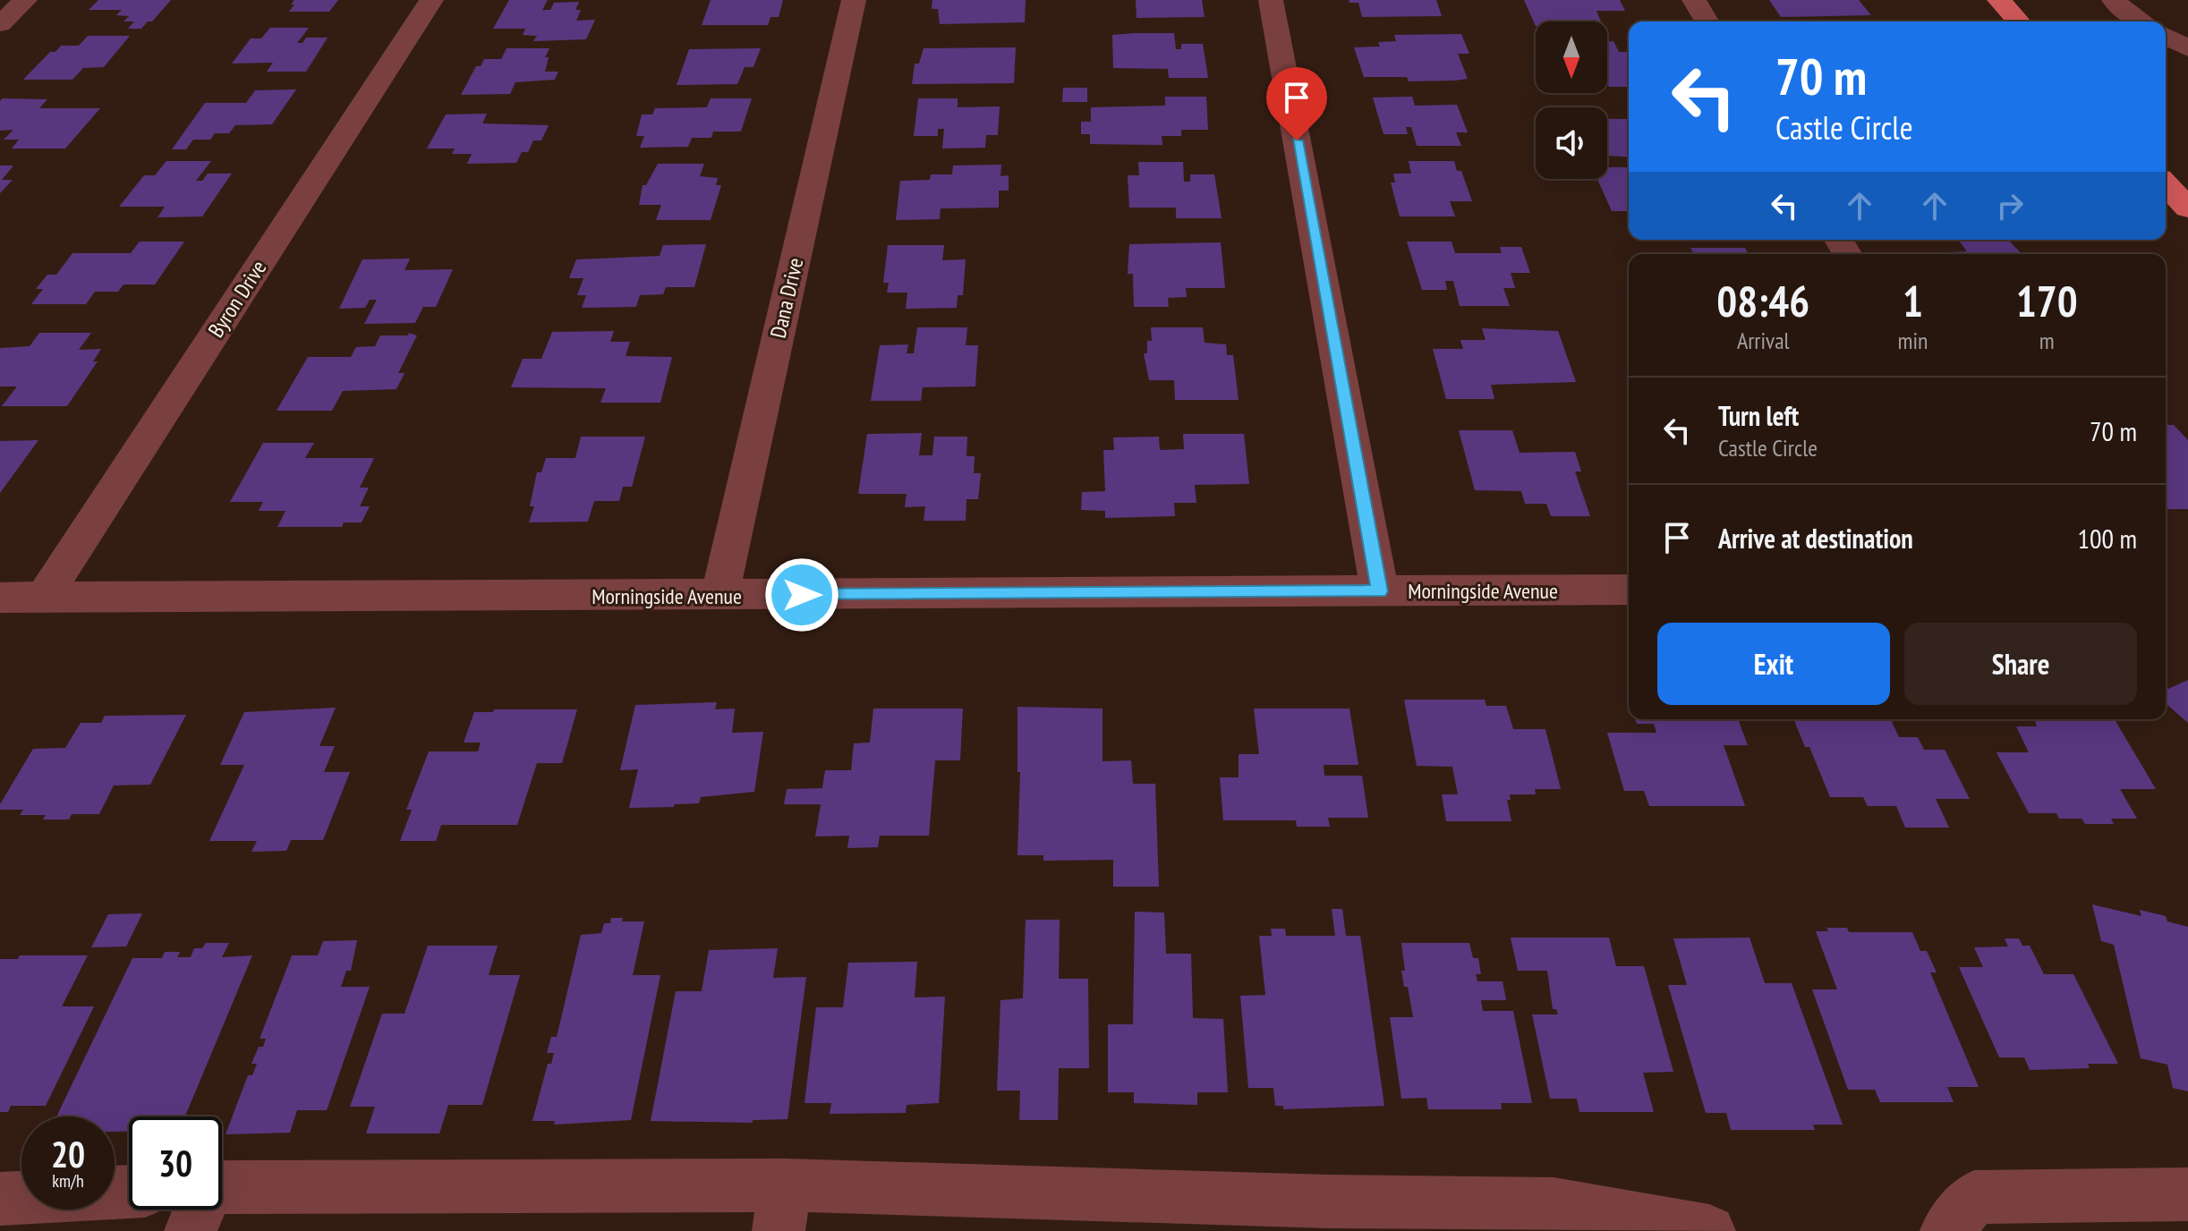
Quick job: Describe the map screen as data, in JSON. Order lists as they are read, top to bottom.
{
  "streets": {
    "street": ["Dana Drive", "Byron Drive", "Morningside Avenue"]
  },
  "crossings": [
    ["Dana Drive", "Morningside Avenue"],
    ["Byron Drive", "Morningside Avenue"]
  ],
  "north": "bottom",
  "page": {
    "turn": ["70 m", "Castle Circle"],
    "eta": [
      "08:46",
      "Arrival",
      "1",
      "min",
      "170",
      "m"
    ],
    "list": [
      {
        "name": "Turn left",
        "note": "Castle Circle",
        "value": "70 m"
      },
      {
        "name": "Arrive at destination",
        "value": "100 m"
      }
    ],
    "buttons": ["Exit", "Share"],
    "speed": "20 km/h",
    "limit": "30"
  }
}
